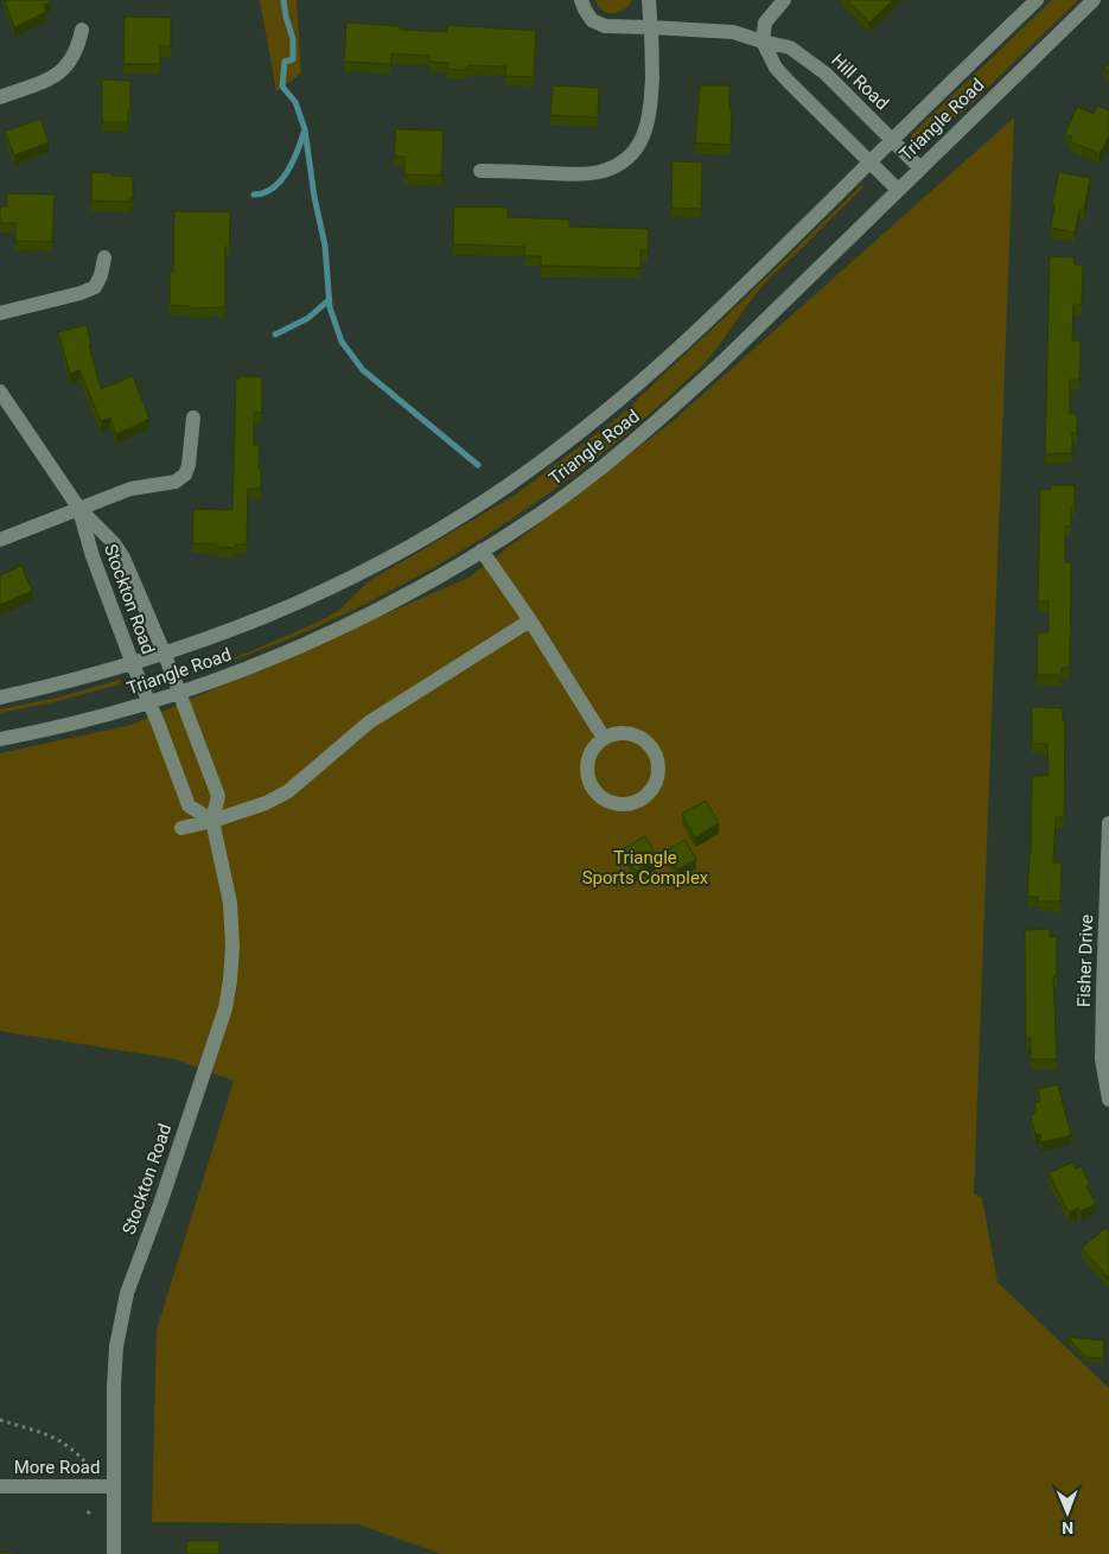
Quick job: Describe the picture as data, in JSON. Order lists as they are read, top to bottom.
{
  "streets": {
    "street": [
      "Hill Road",
      "Triangle Road",
      "Stockton Road",
      "Fisher Drive",
      "More Road"
    ]
  },
  "crossings": [
    ["Hill Road", "Triangle Road"],
    ["Triangle Road", "Stockton Road"],
    ["Stockton Road", "More Road"]
  ],
  "parks": ["Triangle Sports Complex"],
  "north": "bottom"
}
